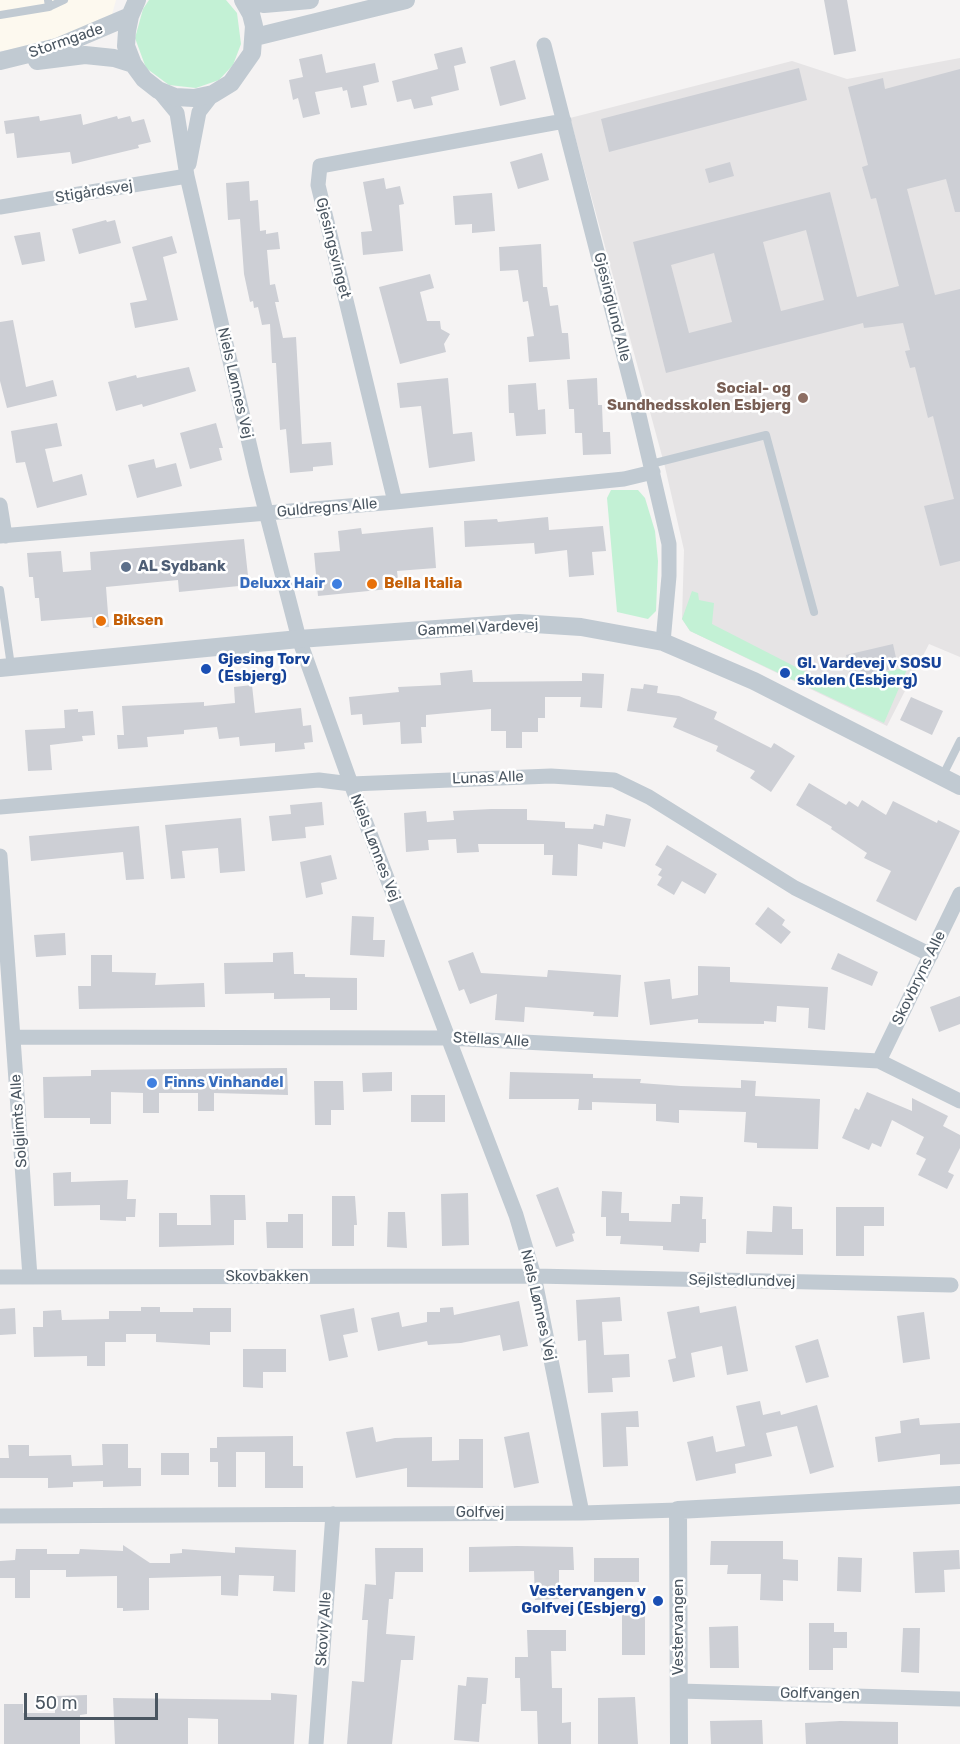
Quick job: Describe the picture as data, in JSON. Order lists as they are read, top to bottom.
{
  "streets": {
    "street": [
      "Stormgade",
      "Stigårdsvej",
      "Gjesingsvinget",
      "Gjesinglund Alle",
      "Niels Lønnes Vej",
      "Guldregns Alle",
      "Gammel Vardevej",
      "Lunas Alle",
      "Skovbryns Alle",
      "Stellas Alle",
      "Solglimts Alle",
      "Skovbakken",
      "Sejlstedlundvej",
      "Golfvej",
      "Vestervangen",
      "Skovly Alle",
      "Golfvangen"
    ]
  },
  "crossings": [
    ["Stigårdsvej", "Niels Lønnes Vej"],
    ["Gjesingsvinget", "Gjesinglund Alle"],
    ["Gjesingsvinget", "Guldregns Alle"],
    ["Gjesinglund Alle", "Guldregns Alle"],
    ["Gjesinglund Alle", "Gammel Vardevej"],
    ["Niels Lønnes Vej", "Guldregns Alle"],
    ["Niels Lønnes Vej", "Gammel Vardevej"],
    ["Niels Lønnes Vej", "Lunas Alle"],
    ["Niels Lønnes Vej", "Stellas Alle"],
    ["Niels Lønnes Vej", "Skovbakken"],
    ["Niels Lønnes Vej", "Sejlstedlundvej"],
    ["Niels Lønnes Vej", "Golfvej"],
    ["Lunas Alle", "Skovbryns Alle"],
    ["Skovbryns Alle", "Stellas Alle"],
    ["Stellas Alle", "Solglimts Alle"],
    ["Solglimts Alle", "Skovbakken"],
    ["Skovbakken", "Sejlstedlundvej"],
    ["Golfvej", "Vestervangen"],
    ["Golfvej", "Skovly Alle"],
    ["Vestervangen", "Golfvangen"]
  ],
  "places": [
    "Social- og Sundhedsskolen Esbjerg",
    "AL Sydbank",
    "Deluxx Hair",
    "Bella Italia",
    "Biksen",
    "Gjesing Torv (Esbjerg)",
    "Gl. Vardevej v SOSU skolen (Esbjerg)",
    "Finns Vinhandel",
    "Vestervangen v Golfvej (Esbjerg)"
  ],
  "scale_bar": "50 m"
}
